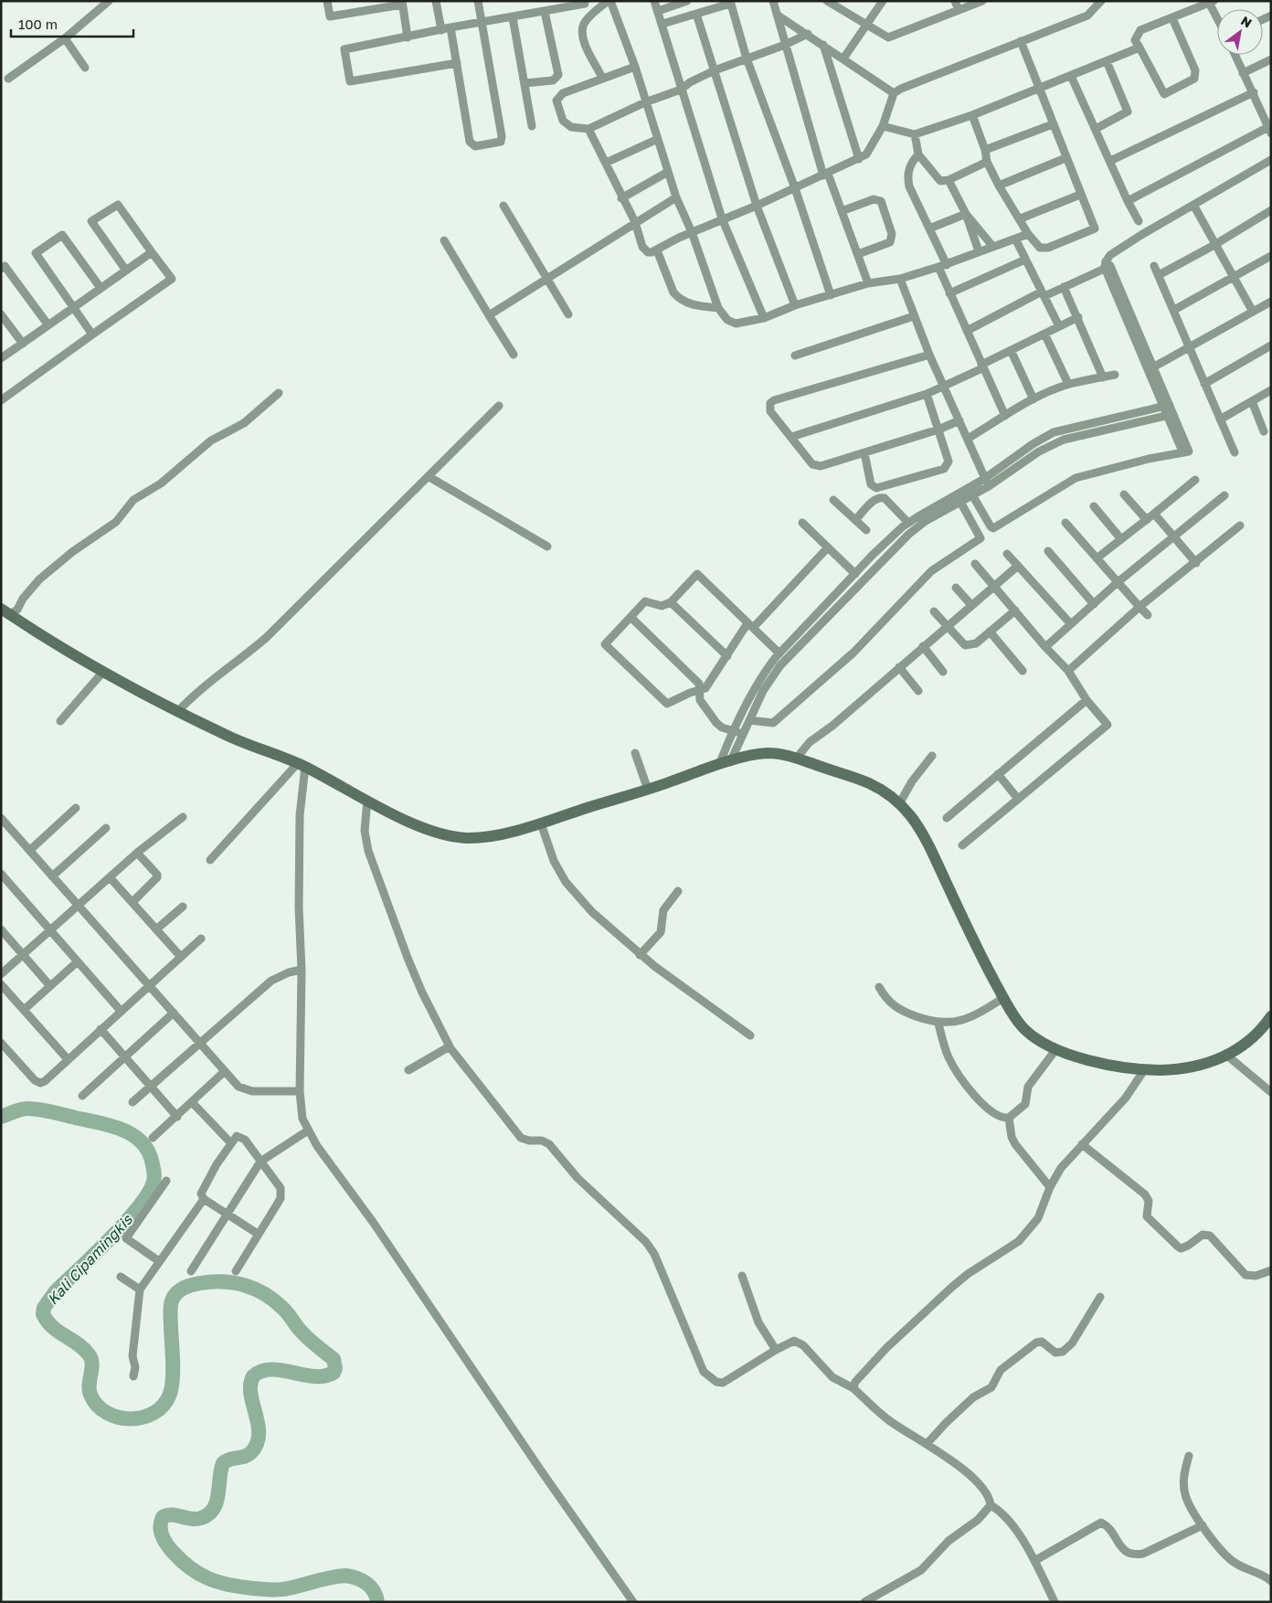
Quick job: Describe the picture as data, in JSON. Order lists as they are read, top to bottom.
{
  "water": ["Kali Cipamingkis"],
  "scale_bar": "100 m",
  "north": "top right"
}
